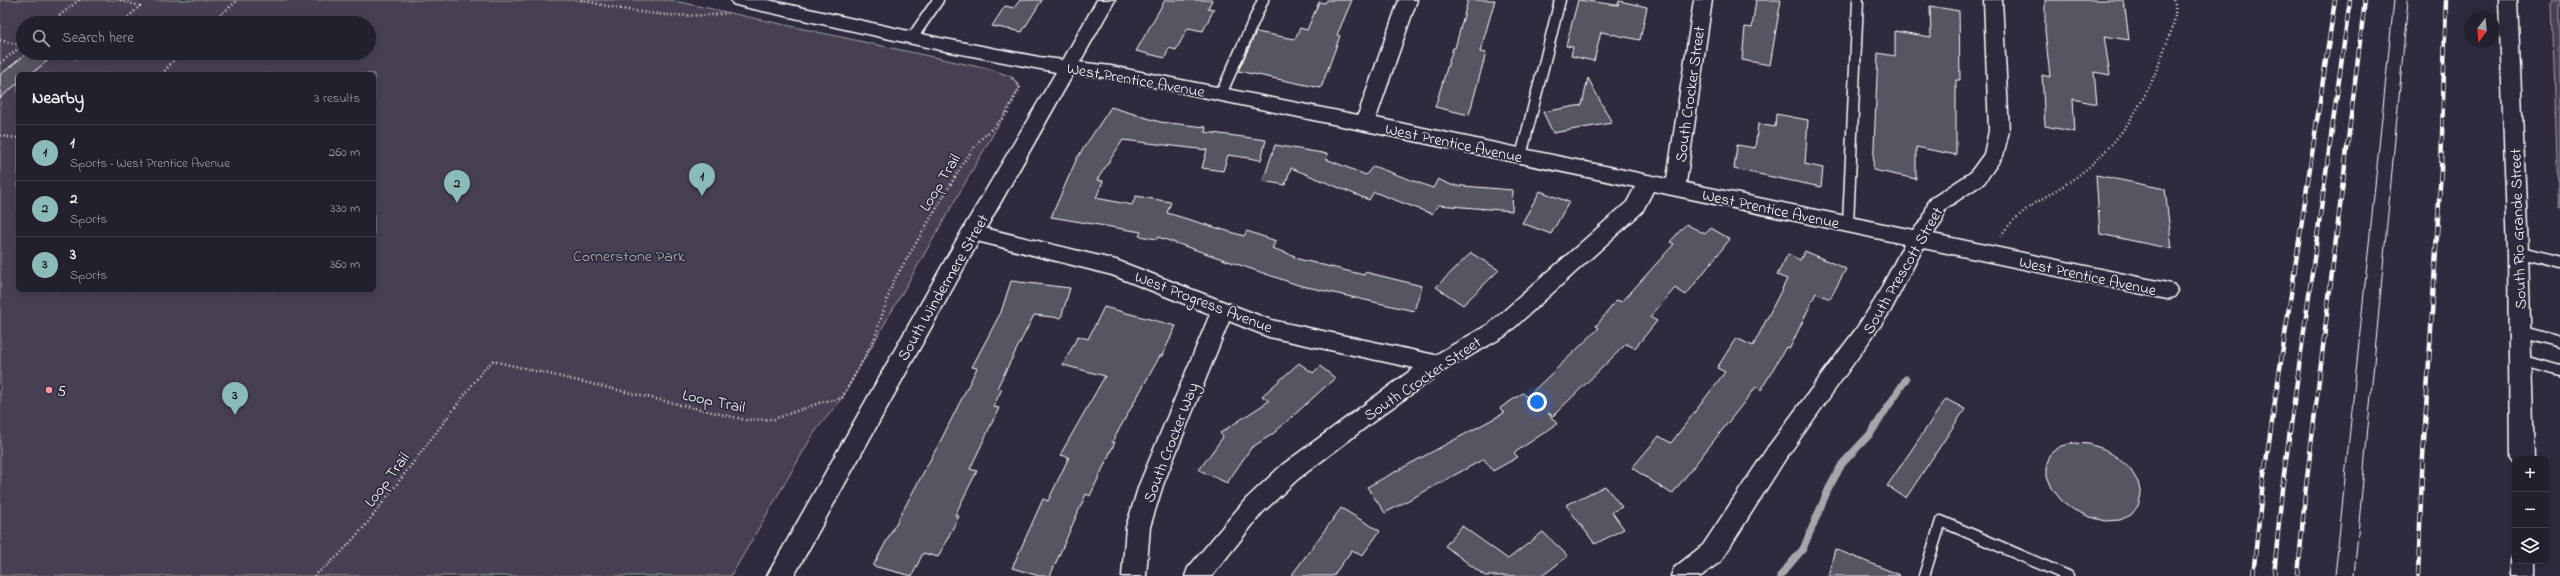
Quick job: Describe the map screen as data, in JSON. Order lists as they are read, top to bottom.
{
  "streets": {
    "street": [
      "West Prentice Avenue",
      "South Crocker Street",
      "South Rio Grande Street",
      "South Prescott Street",
      "South Windermere Street",
      "West Progress Avenue",
      "South Crocker Way"
    ],
    "path": ["Loop Trail"]
  },
  "crossings": [
    ["West Prentice Avenue", "South Crocker Street"],
    ["West Prentice Avenue", "South Prescott Street"],
    ["West Prentice Avenue", "South Windermere Street"],
    ["South Crocker Street", "West Progress Avenue"],
    ["South Windermere Street", "West Progress Avenue"],
    ["West Progress Avenue", "South Crocker Way"]
  ],
  "parks": ["Cornerstone Park"],
  "places": ["5"],
  "north": "bottom",
  "page": {
    "search": "Search here",
    "heading": ["Nearby", "3 results"],
    "list": [
      {
        "mark": "1",
        "name": "1",
        "note": "Sports · West Prentice Avenue",
        "value": "260 m"
      },
      {
        "mark": "2",
        "name": "2",
        "note": "Sports",
        "value": "330 m"
      },
      {
        "mark": "3",
        "name": "3",
        "note": "Sports",
        "value": "360 m"
      }
    ],
    "pins": ["1", "2", "3"],
    "map_buttons": ["+", "−"]
  }
}
